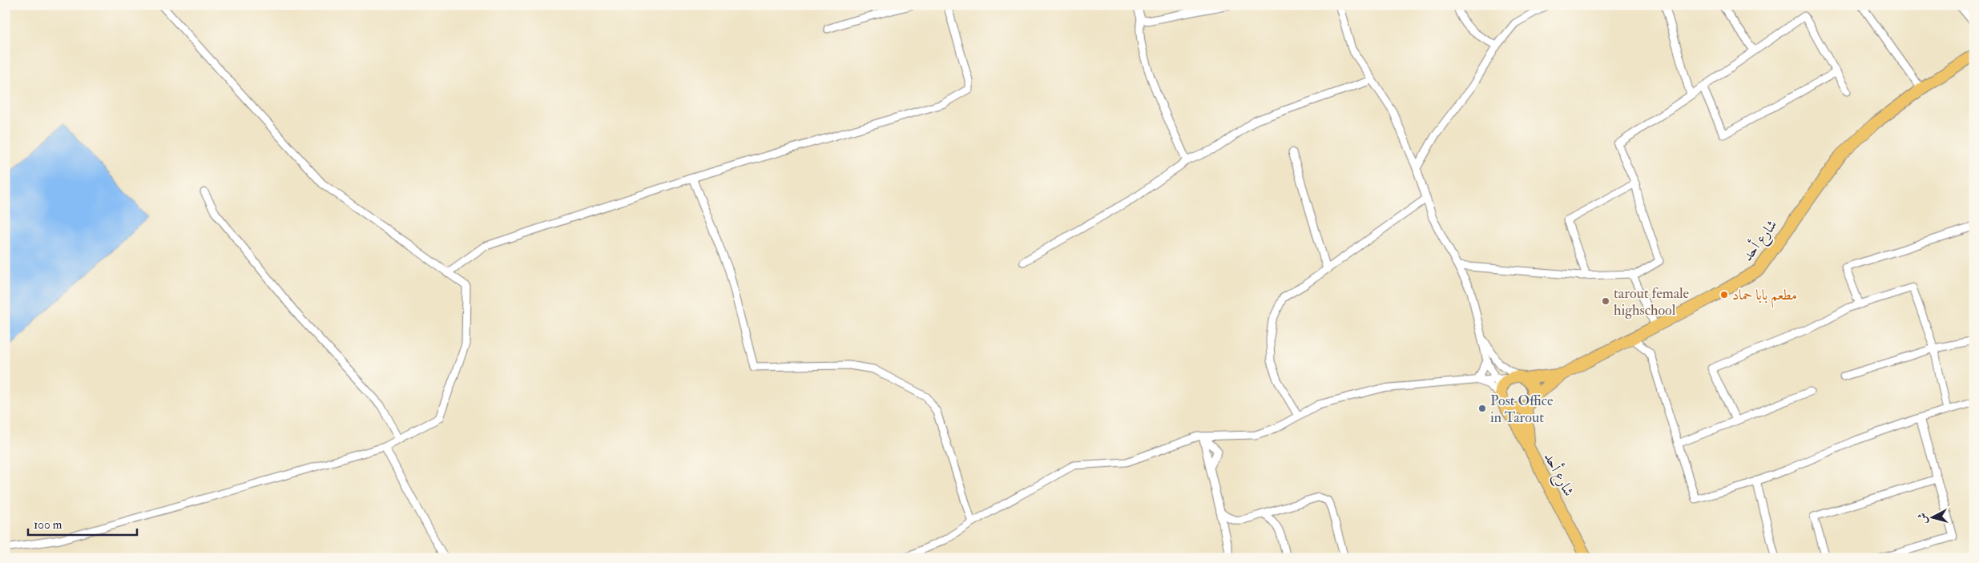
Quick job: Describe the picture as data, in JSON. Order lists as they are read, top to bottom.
{
  "streets": {
    "main road": ["شارع أحد"]
  },
  "places": ["مطعم بابا حماد", "tarout female highschool", "Post Office in Tarout"],
  "scale_bar": "100 m",
  "north": "left"
}
